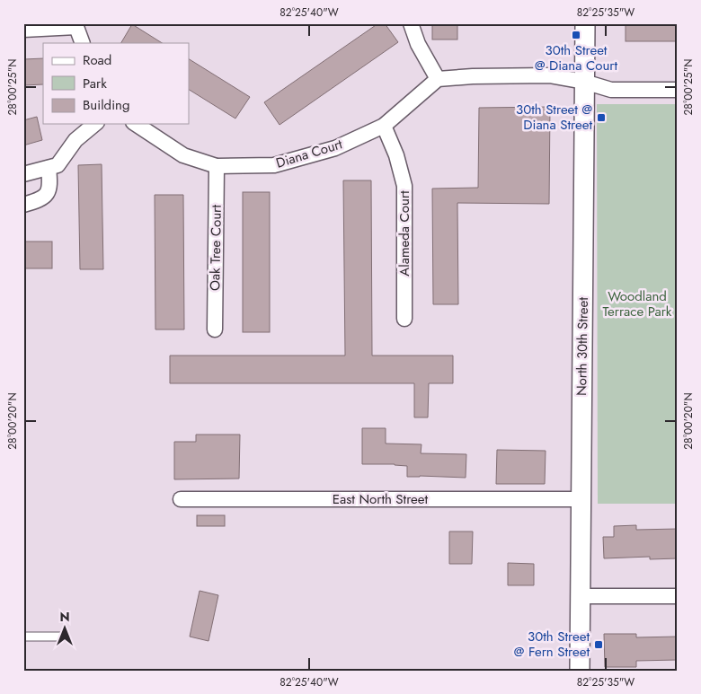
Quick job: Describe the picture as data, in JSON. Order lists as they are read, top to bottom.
{
  "streets": {
    "street": [
      "Diana Court",
      "Alameda Court",
      "Oak Tree Court",
      "North 30th Street",
      "East North Street"
    ]
  },
  "crossings": [
    ["Diana Court", "Alameda Court"],
    ["Diana Court", "Oak Tree Court"],
    ["North 30th Street", "East North Street"]
  ],
  "parks": ["Woodland Terrace Park"],
  "places": {
    "transit": ["30th Street @ Diana Court", "30th Street @ Diana Street", "30th Street @ Fern Street"]
  },
  "legend": ["Road", "Park", "Building"],
  "north": "top",
  "coordinates": [
    "82°25'40\"W",
    "82°25'35\"W",
    "28°00'25\"N",
    "28°00'20\"N"
  ]
}
